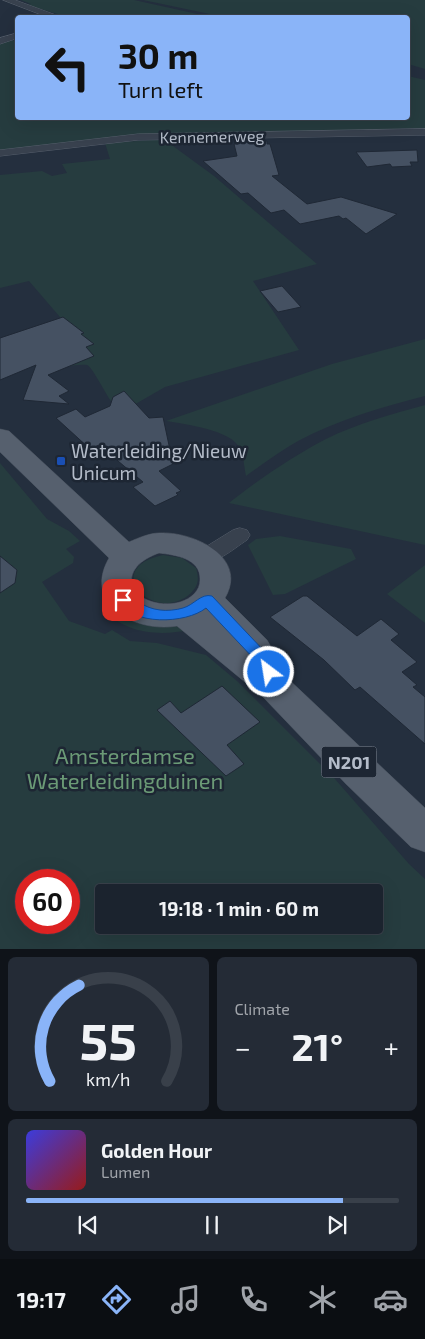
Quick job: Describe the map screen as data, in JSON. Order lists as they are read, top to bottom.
{
  "streets": {
    "main road": ["N201"],
    "street": ["Kennemerweg"]
  },
  "parks": ["Amsterdamse Waterleidingduinen"],
  "places": {
    "transit": ["Waterleiding/Nieuw Unicum"]
  },
  "page": {
    "turn": ["30 m", "Turn left"],
    "limit": "60",
    "trip": "19:18 · 1 min · 60 m",
    "tile": "Climate",
    "heat": ["−", "21°", "+"],
    "song": ["Golden Hour", "Lumen"],
    "tabs": "19:17",
    "gauge": ["55", "km/h"]
  }
}
